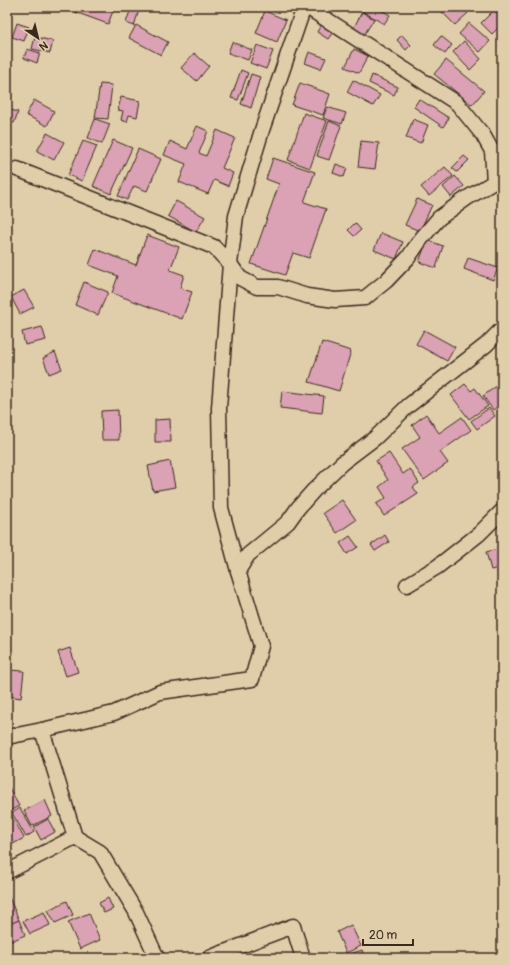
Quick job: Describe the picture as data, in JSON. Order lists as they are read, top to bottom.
{
  "scale_bar": "20 m",
  "north": "bottom right"
}
